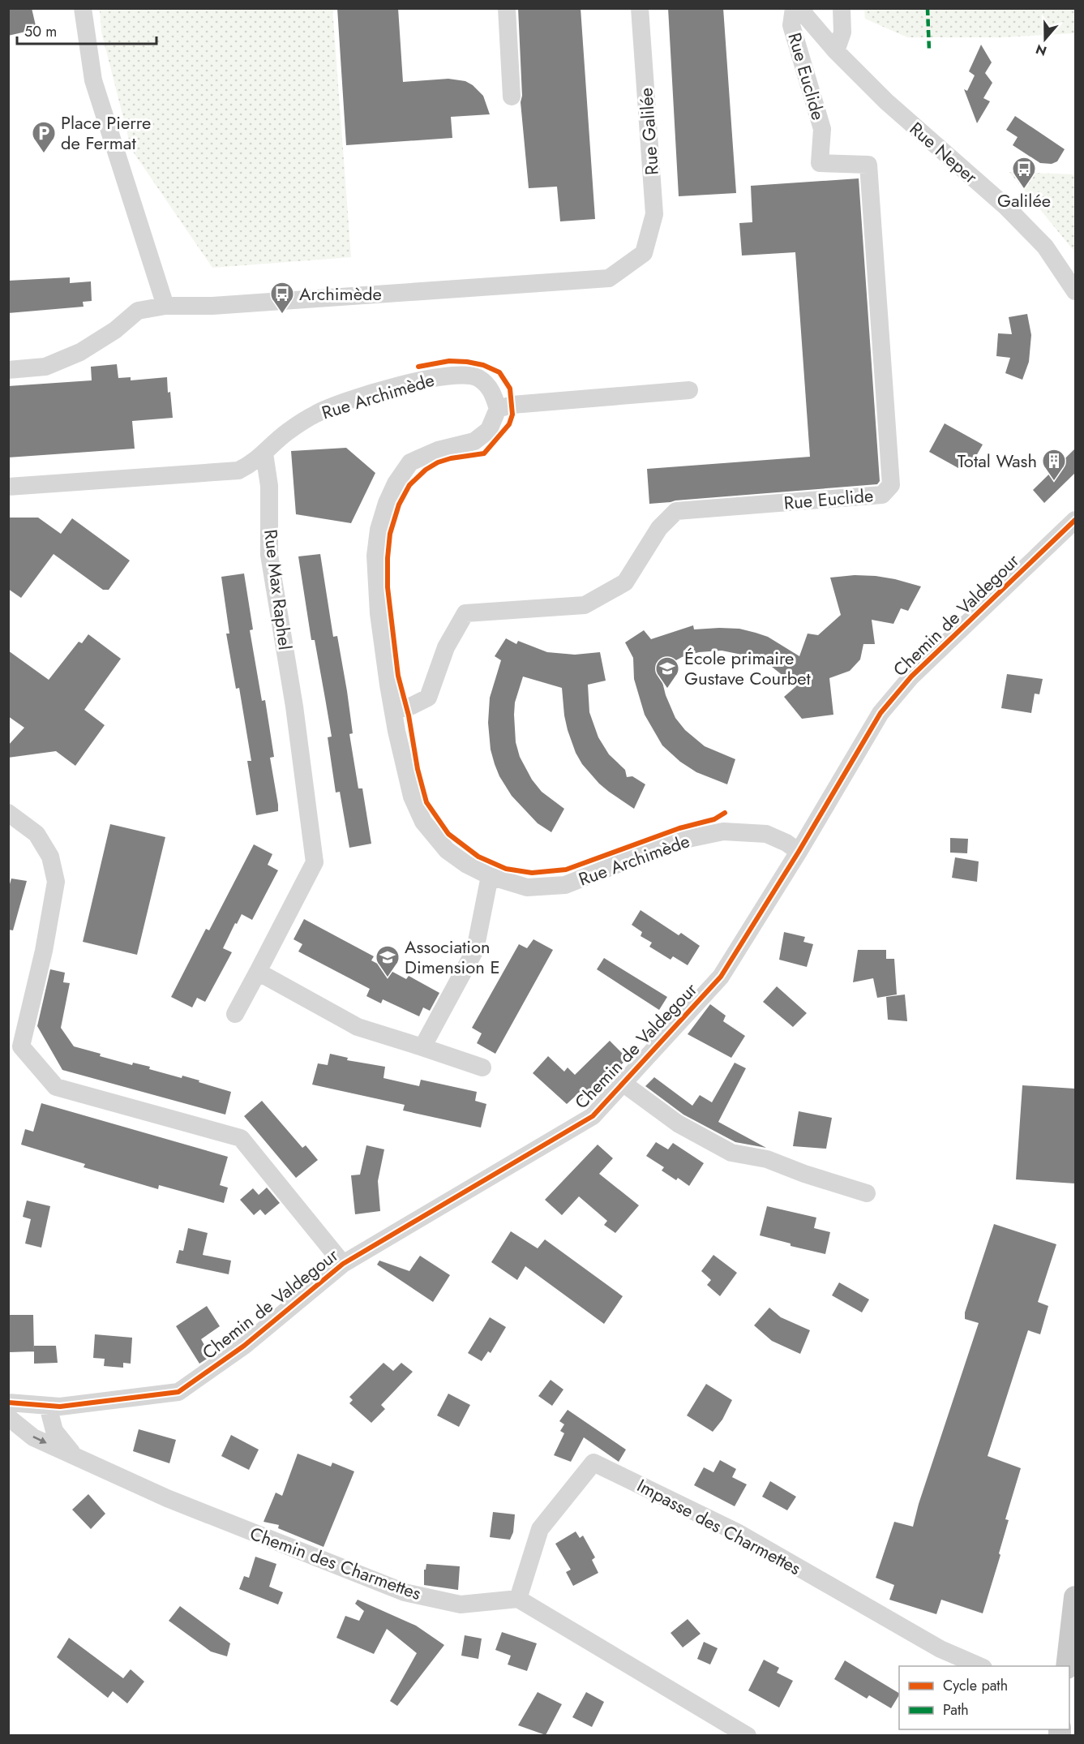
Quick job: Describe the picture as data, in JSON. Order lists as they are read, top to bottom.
{
  "streets": {
    "street": [
      "Rue Euclide",
      "Rue Galilée",
      "Rue Neper",
      "Rue Archimède",
      "Rue Max Raphel",
      "Chemin de Valdegour",
      "Impasse des Charmettes",
      "Chemin des Charmettes"
    ]
  },
  "crossings": [
    ["Rue Euclide", "Rue Archimède"],
    ["Rue Archimède", "Rue Max Raphel"],
    ["Rue Archimède", "Chemin de Valdegour"],
    ["Chemin de Valdegour", "Chemin des Charmettes"],
    ["Impasse des Charmettes", "Chemin des Charmettes"]
  ],
  "places": {
    "parking": ["Place Pierre de Fermat"],
    "bus stop": ["Galilée", "Archimède"],
    "building": ["Total Wash"],
    "school or university": ["École primaire Gustave Courbet", "Association Dimension E"]
  },
  "legend": ["Cycle path", "Path"],
  "scale_bar": "50 m",
  "north": "bottom"
}
